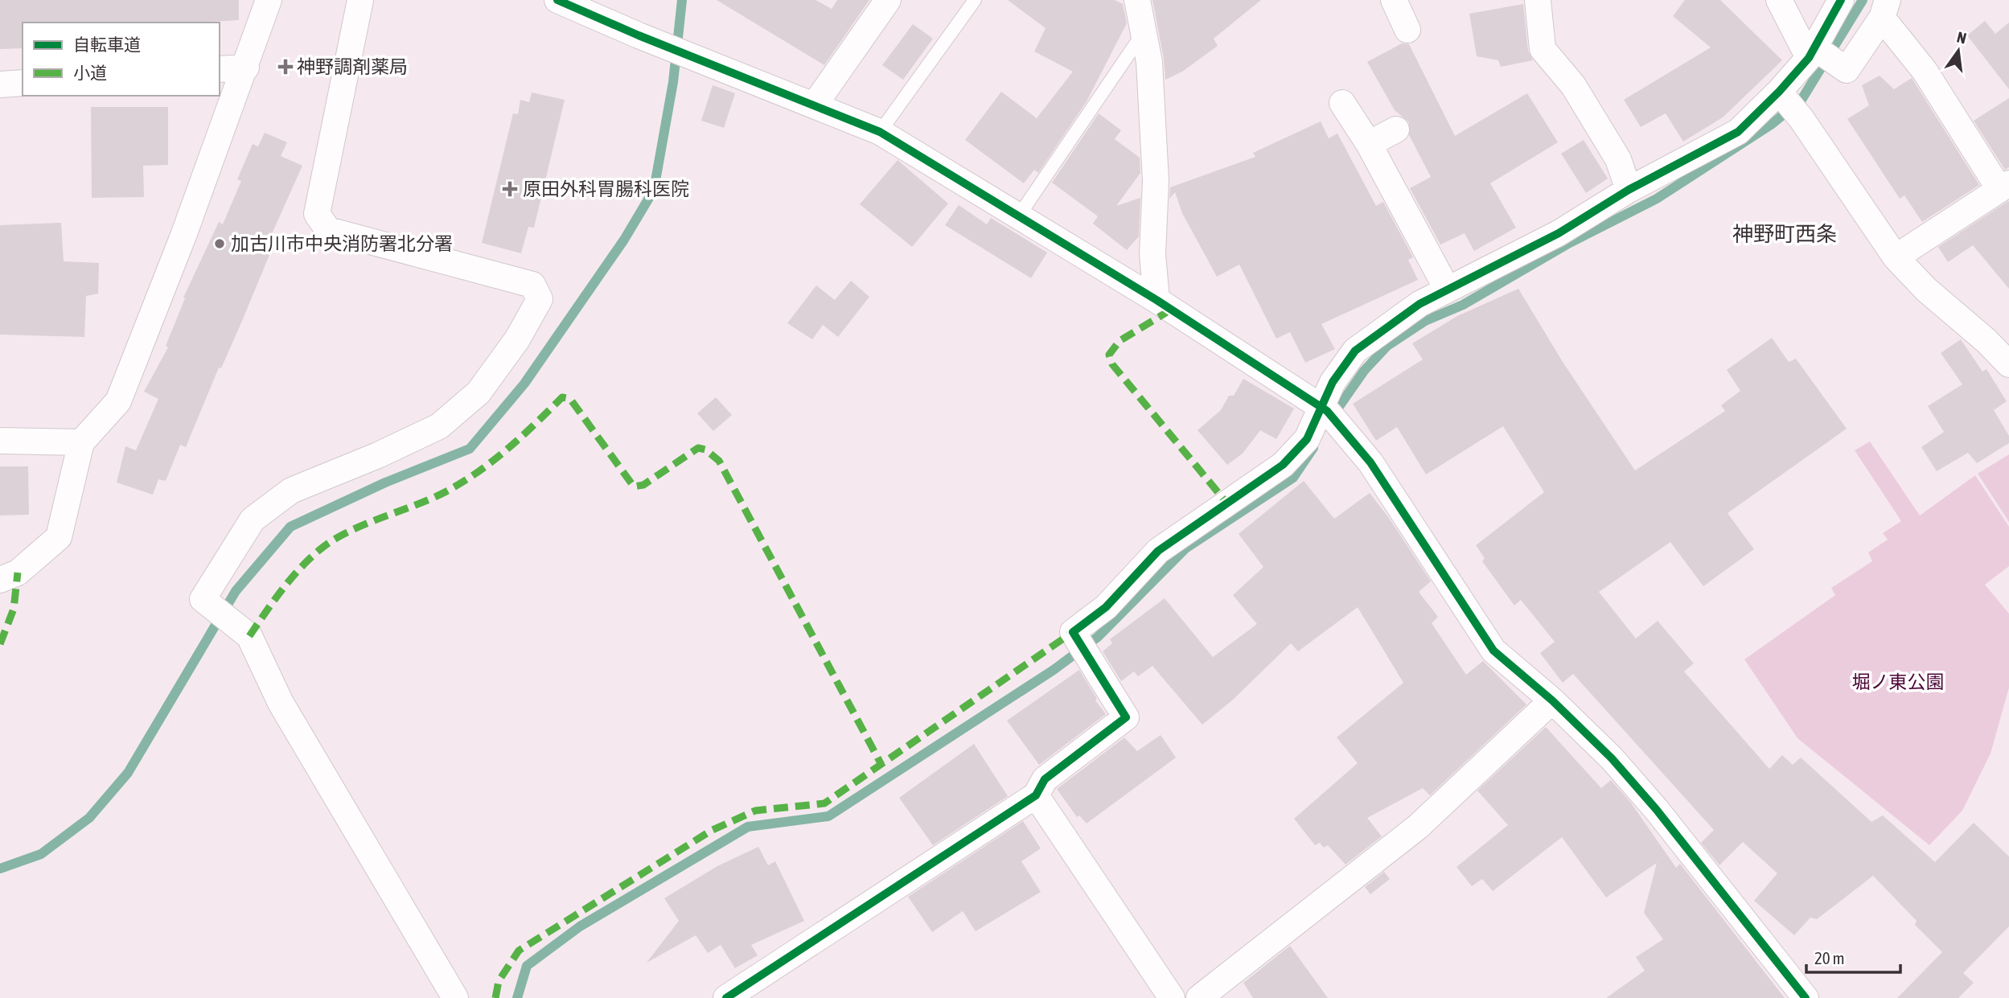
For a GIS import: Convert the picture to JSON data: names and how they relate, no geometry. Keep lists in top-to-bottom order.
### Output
{
  "districts": ["神野町西条"],
  "parks": ["堀ノ東公園"],
  "places": {
    "health": ["神野調剤薬局", "原田外科胃腸科医院"],
    "other": ["加古川市中央消防署北分署"]
  },
  "legend": ["自転車道", "小道"],
  "scale_bar": "20 m",
  "north": "top"
}
